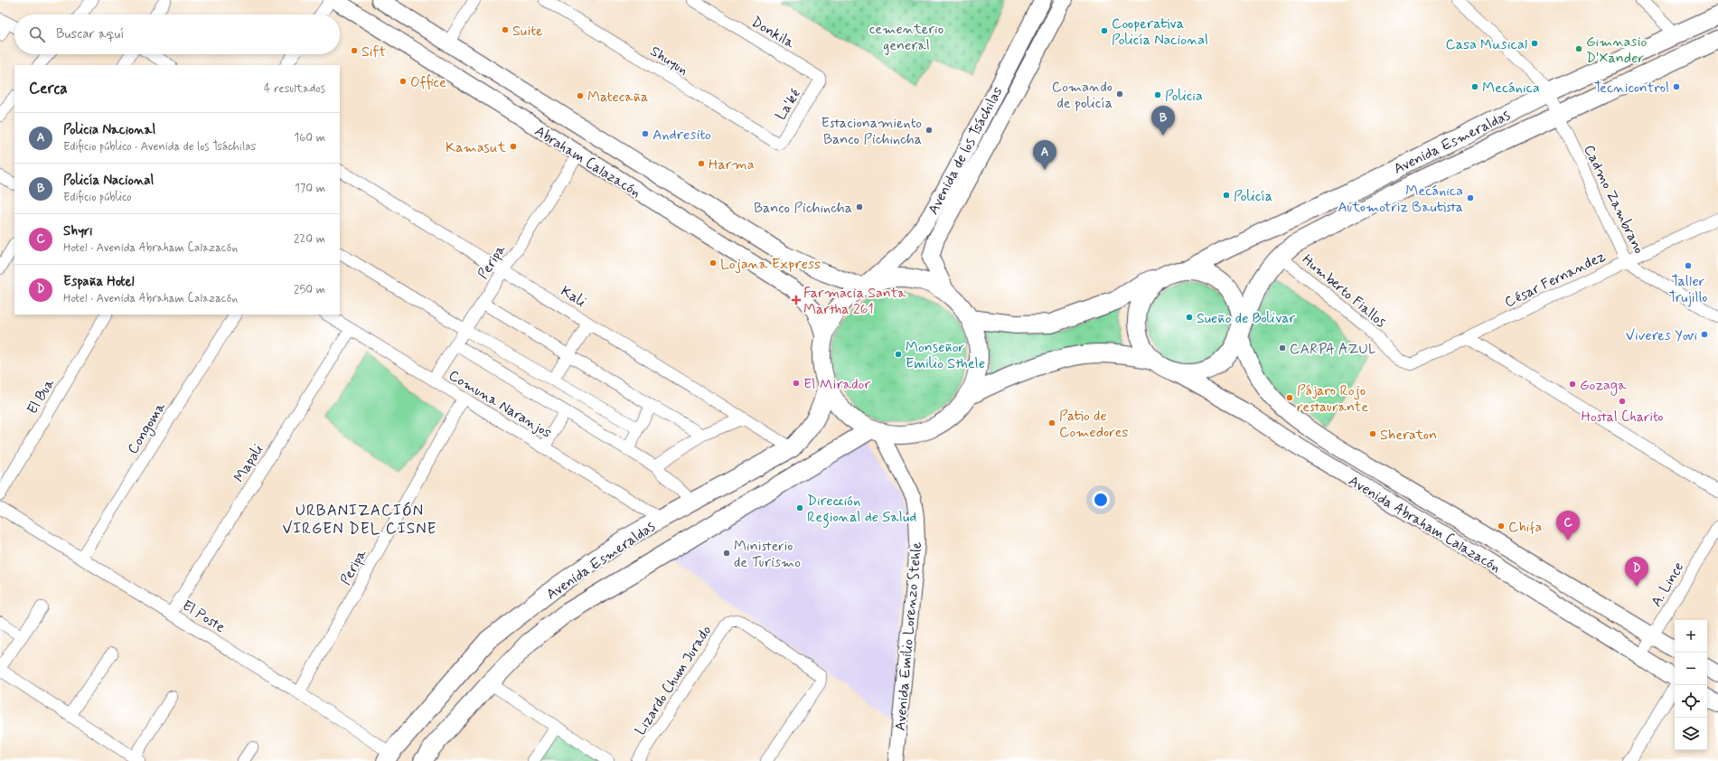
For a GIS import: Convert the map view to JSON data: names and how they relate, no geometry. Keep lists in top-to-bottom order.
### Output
{
  "streets": {
    "main road": [
      "Avenida Esmeraldas",
      "Avenida de los Tsáchilas",
      "Abraham Calazacón",
      "Avenida Abraham Calazacón"
    ],
    "street": [
      "Donkila",
      "Shuyun",
      "La'ké",
      "Cadmo Zambrano",
      "Peripa",
      "César Fernandez",
      "Humberto Fiallos",
      "Kali",
      "El Bua",
      "Comuna Naranjos",
      "Congoma",
      "Mapali",
      "A. Lince",
      "El Poste",
      "Avenida Emilio Lorenzo Stehle",
      "Lizardo Chum Jurado"
    ]
  },
  "crossings": [
    ["Donkila", "La'ké"],
    ["Shuyun", "La'ké"],
    ["Avenida Esmeraldas", "Cadmo Zambrano"],
    ["Avenida Esmeraldas", "Humberto Fiallos"],
    ["Avenida Esmeraldas", "Kali"],
    ["Avenida Esmeraldas", "Comuna Naranjos"],
    ["Avenida Esmeraldas", "Avenida Abraham Calazacón"],
    ["Avenida Esmeraldas", "El Poste"],
    ["Avenida Esmeraldas", "Avenida Emilio Lorenzo Stehle"],
    ["Avenida de los Tsáchilas", "Abraham Calazacón"],
    ["Cadmo Zambrano", "César Fernandez"],
    ["Peripa", "Kali"],
    ["Peripa", "Comuna Naranjos"],
    ["Peripa", "El Poste"],
    ["César Fernandez", "Humberto Fiallos"],
    ["Comuna Naranjos", "Mapali"],
    ["Congoma", "El Poste"],
    ["Mapali", "El Poste"],
    ["Avenida Abraham Calazacón", "A. Lince"]
  ],
  "districts": ["URBANIZACIÓN VIRGEN DEL CISNE"],
  "parks": ["cementerio general"],
  "places": {
    "other": [
      "Suite",
      "Cooperativa Policía Nacional",
      "Casa Musical",
      "Gimnasio D'Xander",
      "Sift",
      "Office",
      "Mecánica",
      "Tecnicontrol",
      "Comando de policía",
      "Policia",
      "Matecaña",
      "Estacionamiento Banco Pichincha",
      "Andresito",
      "Kamasut",
      "Harma",
      "Policía",
      "Mecánica Automotriz Bautista",
      "Banco Pichincha",
      "Lojana Express",
      "Taller Trujillo",
      "Sueño de Bolivar",
      "Viveres Yovi",
      "CARPA AZUL",
      "Monseñor Emilio Sthele",
      "El Mirador",
      "Gozaga",
      "Pájaro Rojo restaurante",
      "Hostal Charito",
      "Patio de Comedores",
      "Sheraton",
      "Dirección Regional de Salud",
      "Chifa",
      "Ministerio de Turismo"
    ],
    "health": ["Farmacia Santa Martha 261"]
  },
  "page": {
    "search": "Buscar aquí",
    "heading": ["Cerca", "4 resultados"],
    "pins": [
      "B",
      "A",
      "C",
      "D"
    ],
    "list": [
      {
        "mark": "A",
        "name": "Policia Nacional",
        "note": "Edificio público · Avenida de los Tsáchilas",
        "value": "160 m"
      },
      {
        "mark": "B",
        "name": "Policía Nacional",
        "note": "Edificio público",
        "value": "170 m"
      },
      {
        "mark": "C",
        "name": "Shyri",
        "note": "Hotel · Avenida Abraham Calazacón",
        "value": "220 m"
      },
      {
        "mark": "D",
        "name": "España Hotel",
        "note": "Hotel · Avenida Abraham Calazacón",
        "value": "250 m"
      }
    ],
    "map_buttons": ["+", "−"]
  }
}
